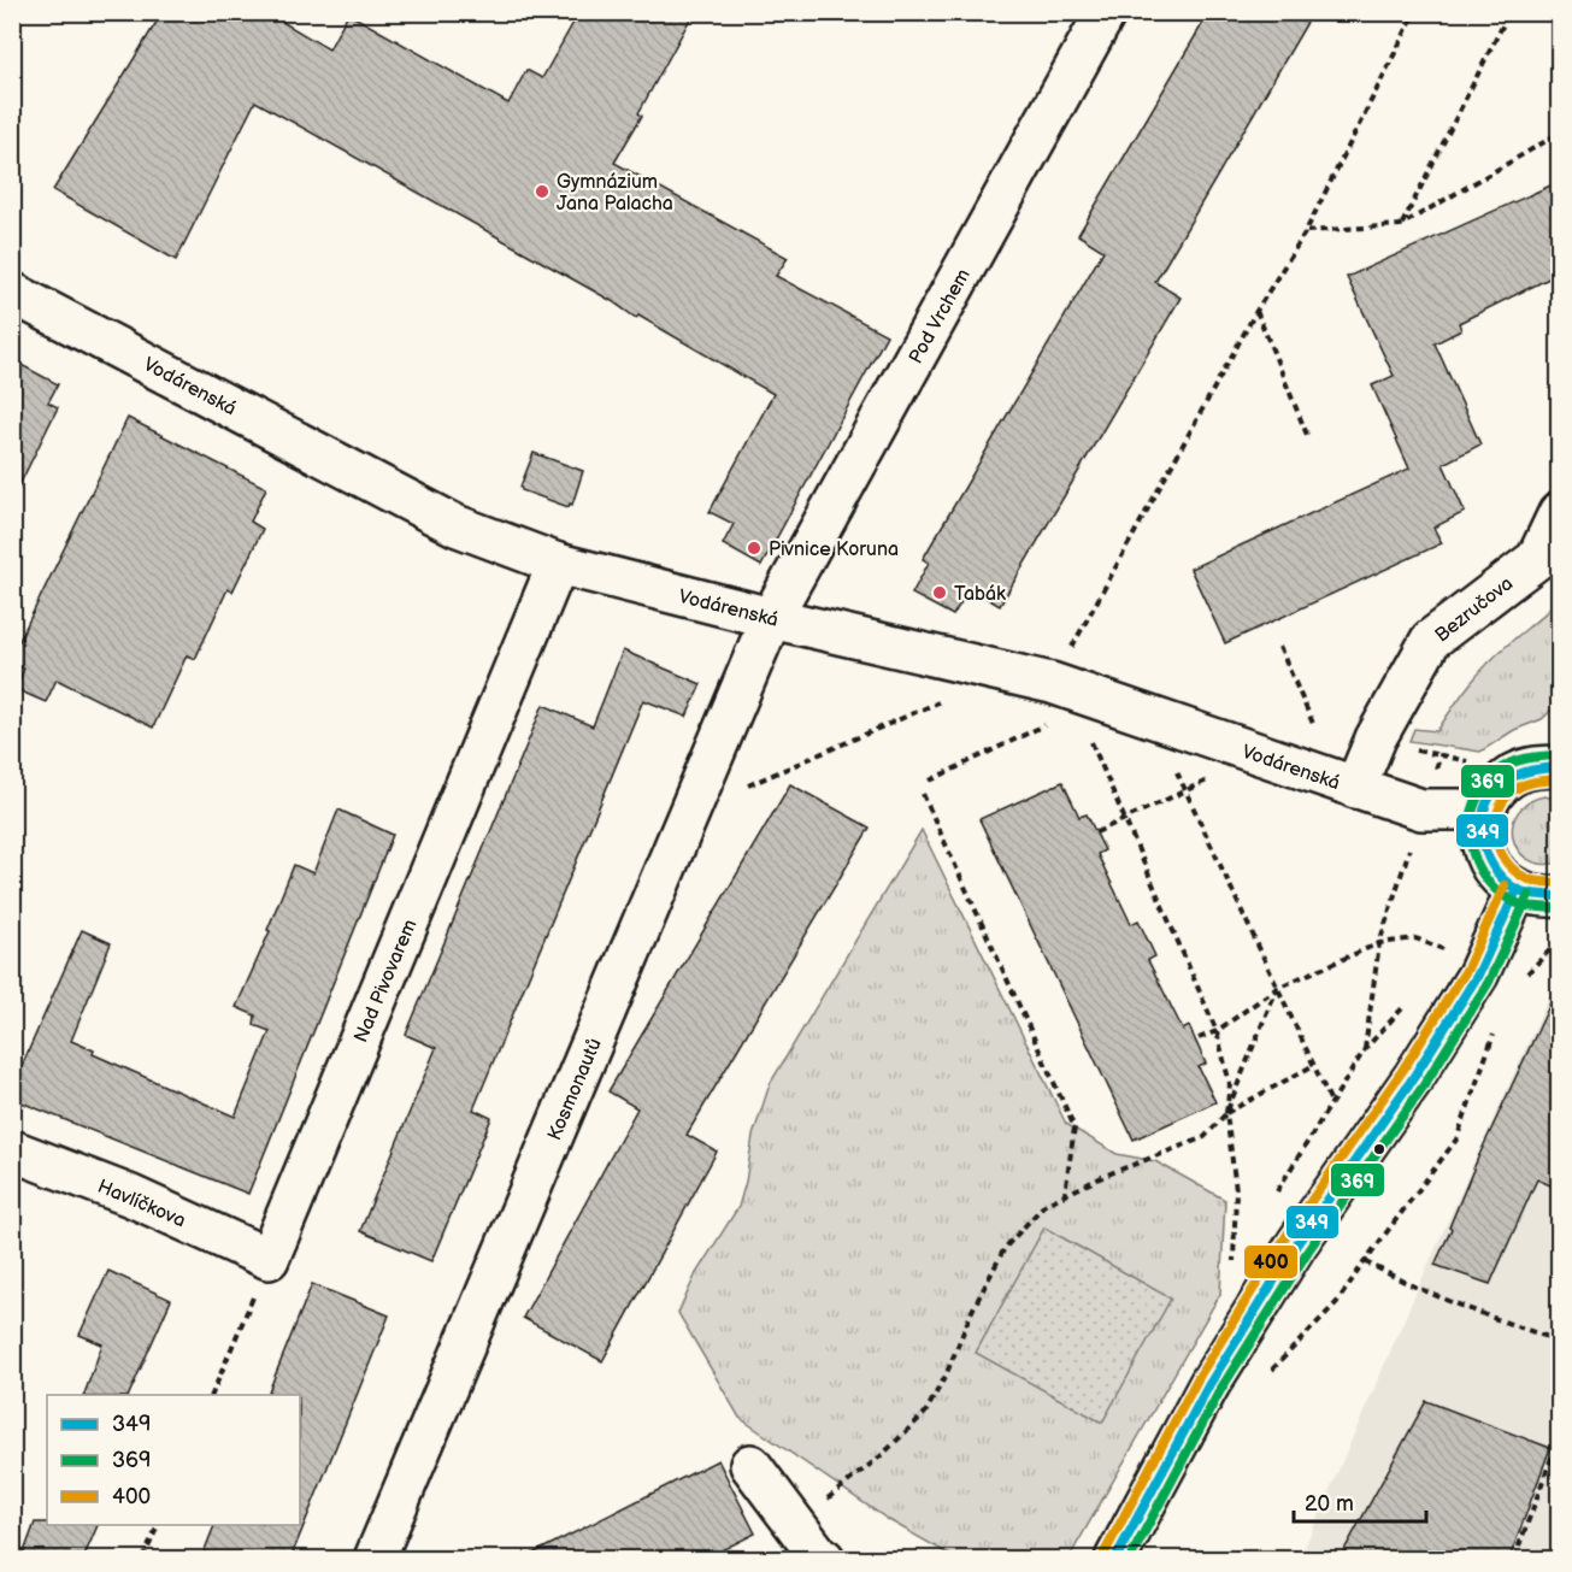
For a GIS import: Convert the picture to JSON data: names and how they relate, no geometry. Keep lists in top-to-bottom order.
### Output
{
  "streets": {
    "street": [
      "Pod Vrchem",
      "Vodárenská",
      "Bezručova",
      "Nad Pivovarem",
      "Kosmonautů",
      "Havlíčkova"
    ]
  },
  "crossings": [
    ["Pod Vrchem", "Vodárenská"],
    ["Pod Vrchem", "Kosmonautů"],
    ["Vodárenská", "Bezručova"],
    ["Vodárenská", "Nad Pivovarem"],
    ["Vodárenská", "Kosmonautů"],
    ["Nad Pivovarem", "Havlíčkova"]
  ],
  "places": ["Gymnázium Jana Palacha", "Pivnice Koruna", "Tabák"],
  "lines": ["transit line 369", "transit line 349", "transit line 400"],
  "legend": ["349", "369", "400"],
  "scale_bar": "20 m"
}
